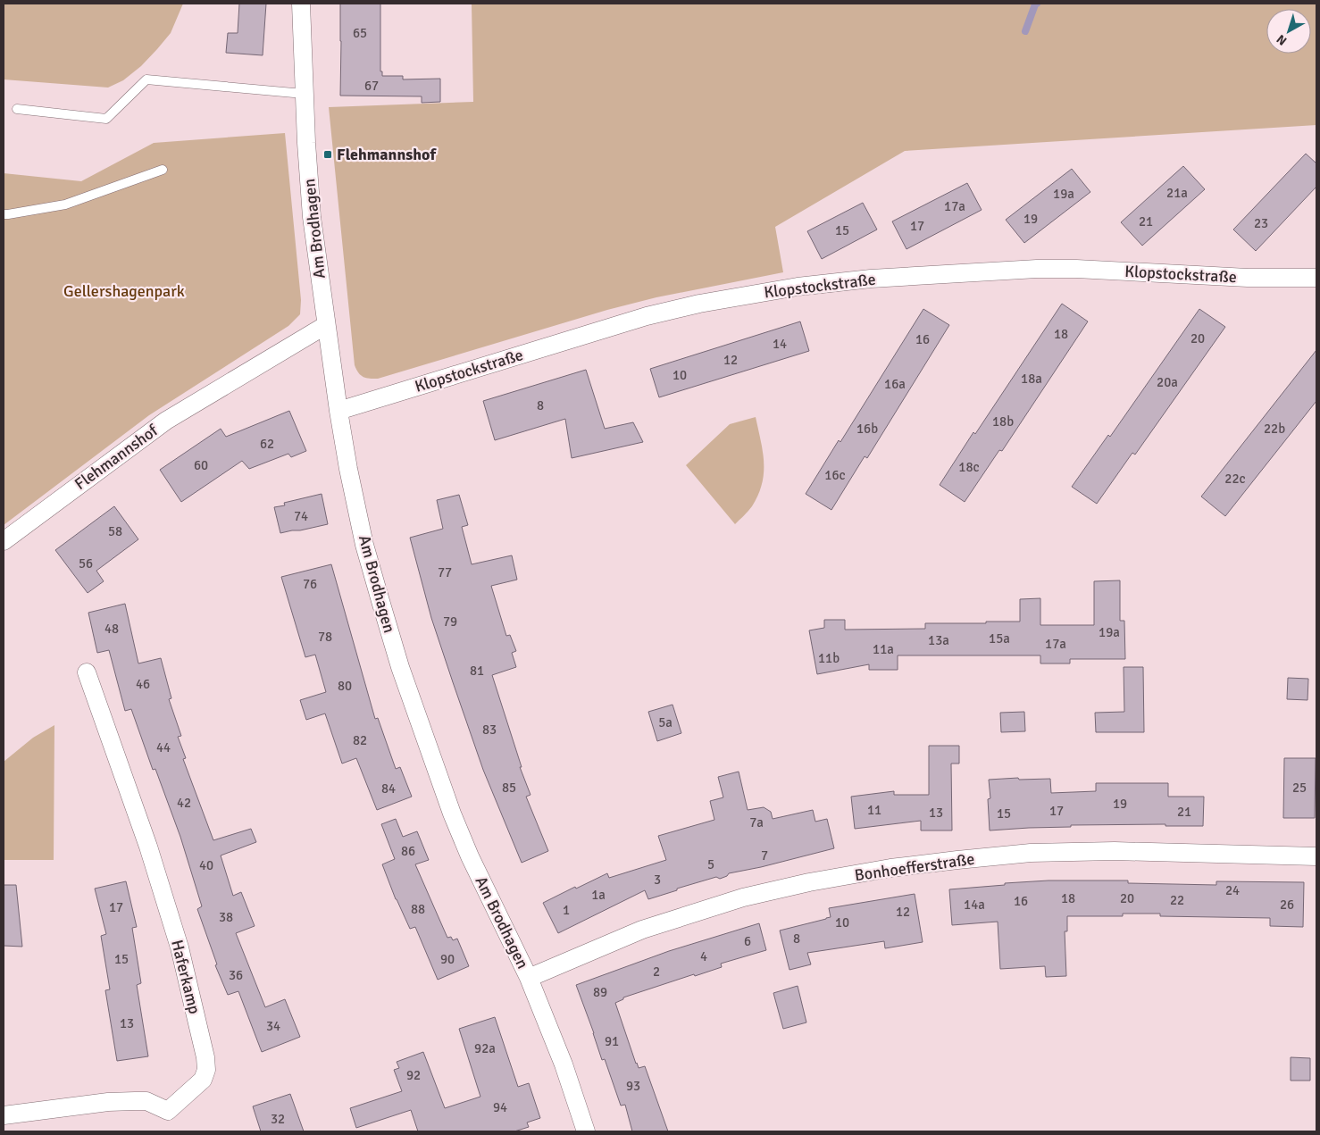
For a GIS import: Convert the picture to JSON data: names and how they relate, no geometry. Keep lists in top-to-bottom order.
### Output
{
  "streets": {
    "street": [
      "Am Brodhagen",
      "Klopstockstraße",
      "Flehmannshof",
      "Bonhoefferstraße",
      "Haferkamp"
    ]
  },
  "crossings": [
    ["Am Brodhagen", "Klopstockstraße"],
    ["Am Brodhagen", "Flehmannshof"],
    ["Am Brodhagen", "Bonhoefferstraße"]
  ],
  "parks": ["Gellershagenpark"],
  "places": {
    "transit": ["Flehmannshof"]
  },
  "house_numbers": [
    "65",
    "67",
    "21a",
    "19a",
    "17a",
    "19",
    "21",
    "23",
    "17",
    "15",
    "18",
    "20",
    "16",
    "14",
    "12",
    "10",
    "18a",
    "20a",
    "16a",
    "8",
    "18b",
    "16b",
    "22b",
    "62",
    "60",
    "18c",
    "16c",
    "22c",
    "74",
    "58",
    "56",
    "77",
    "76",
    "79",
    "48",
    "19a",
    "78",
    "15a",
    "13a",
    "17a",
    "11a",
    "11b",
    "81",
    "46",
    "80",
    "5a",
    "83",
    "82",
    "44",
    "85",
    "25",
    "84",
    "42",
    "19",
    "11",
    "17",
    "21",
    "13",
    "15",
    "7a",
    "86",
    "7",
    "5",
    "40",
    "3",
    "24",
    "1a",
    "18",
    "20",
    "22",
    "16",
    "14a",
    "26",
    "17",
    "88",
    "1",
    "12",
    "38",
    "10",
    "8",
    "6",
    "4",
    "15",
    "90",
    "2",
    "36",
    "89",
    "13",
    "34",
    "91",
    "92a",
    "92",
    "93",
    "94",
    "32"
  ],
  "north": "bottom left"
}
